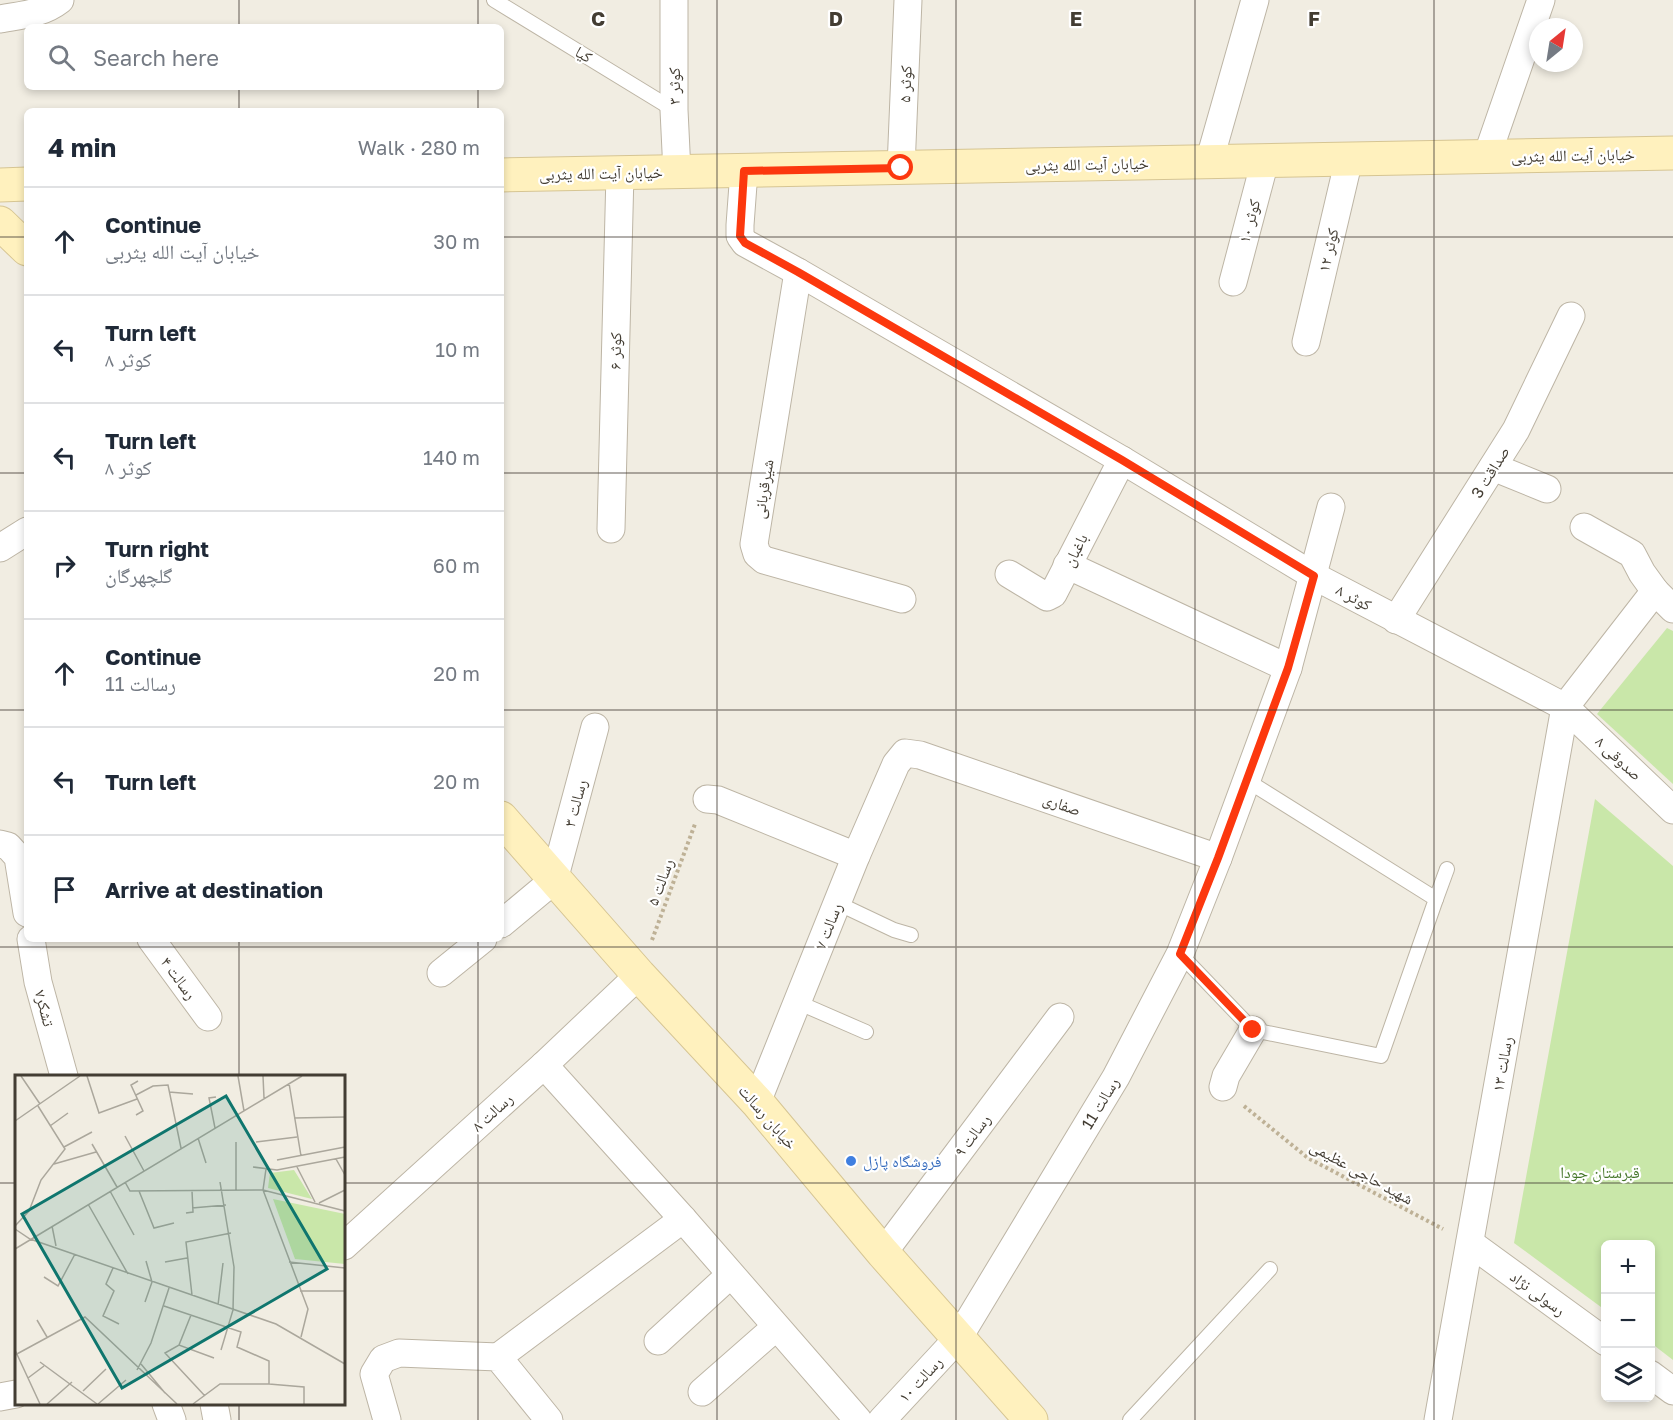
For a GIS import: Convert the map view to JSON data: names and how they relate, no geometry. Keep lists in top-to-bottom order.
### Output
{
  "streets": {
    "main road": ["خیابان آیت الله یثربی", "خیابان رسالت"],
    "street": [
      "کوثر ۵",
      "کوثر ۳",
      "کوثر ۱۰",
      "کوثر ۱۲",
      "کوثر ۶",
      "صداقت 3",
      "شیرقربانی",
      "باغبان",
      "کوثر ۸",
      "صدوقی ۸",
      "رسالت ۳",
      "صفاری",
      "رسالت ۷",
      "رسالت ۴",
      "تشکر۷",
      "رسالت ۱۳",
      "رسالت 11",
      "رسالت ۸",
      "رسالت ۹",
      "رسولی نژاد",
      "رسالت ۱۰"
    ],
    "lane": ["کیا"],
    "path": ["رسالت ۵", "شهید حاجی عظیمی"]
  },
  "crossings": [
    ["کیا", "کوثر ۳"],
    ["کوثر ۵", "خیابان آیت الله یثربی"],
    ["کوثر ۳", "خیابان آیت الله یثربی"],
    ["خیابان آیت الله یثربی", "کوثر ۱۰"],
    ["خیابان آیت الله یثربی", "کوثر ۱۲"],
    ["خیابان آیت الله یثربی", "کوثر ۶"],
    ["خیابان آیت الله یثربی", "کوثر ۸"],
    ["صداقت 3", "کوثر ۸"],
    ["شیرقربانی", "کوثر ۸"],
    ["باغبان", "کوثر ۸"],
    ["کوثر ۸", "صدوقی ۸"],
    ["کوثر ۸", "رسالت ۱۳"],
    ["کوثر ۸", "رسالت 11"],
    ["صدوقی ۸", "رسالت ۱۳"],
    ["رسالت ۳", "خیابان رسالت"],
    ["صفاری", "رسالت ۷"],
    ["صفاری", "رسالت 11"],
    ["رسالت ۵", "رسالت ۸"],
    ["رسالت ۵", "خیابان رسالت"],
    ["رسالت ۷", "خیابان رسالت"],
    ["رسالت ۱۳", "شهید حاجی عظیمی"],
    ["رسالت ۱۳", "رسولی نژاد"],
    ["رسالت 11", "خیابان رسالت"],
    ["رسالت 11", "رسالت ۱۰"],
    ["رسالت ۸", "خیابان رسالت"],
    ["خیابان رسالت", "رسالت ۹"],
    ["خیابان رسالت", "رسالت ۱۰"],
    ["شهید حاجی عظیمی", "رسولی نژاد"]
  ],
  "parks": ["قبرستان جودا"],
  "places": ["فروشگاه پازل"],
  "north": "top right",
  "page": {
    "search": "Search here",
    "heading": ["4 min", "Walk · 280 m"],
    "list": [
      ["Continue", "خیابان آیت الله یثربی", "30 m"],
      ["Turn left", "کوثر ۸", "10 m"],
      ["Turn left", "کوثر ۸", "140 m"],
      ["Turn right", "گلچهرگان", "60 m"],
      ["Continue", "رسالت 11", "20 m"],
      ["Turn left", "20 m"],
      "Arrive at destination"
    ],
    "map_buttons": ["+", "−"]
  },
  "grid": {
    "columns": [
      "C",
      "D",
      "E",
      "F"
    ]
  }
}
